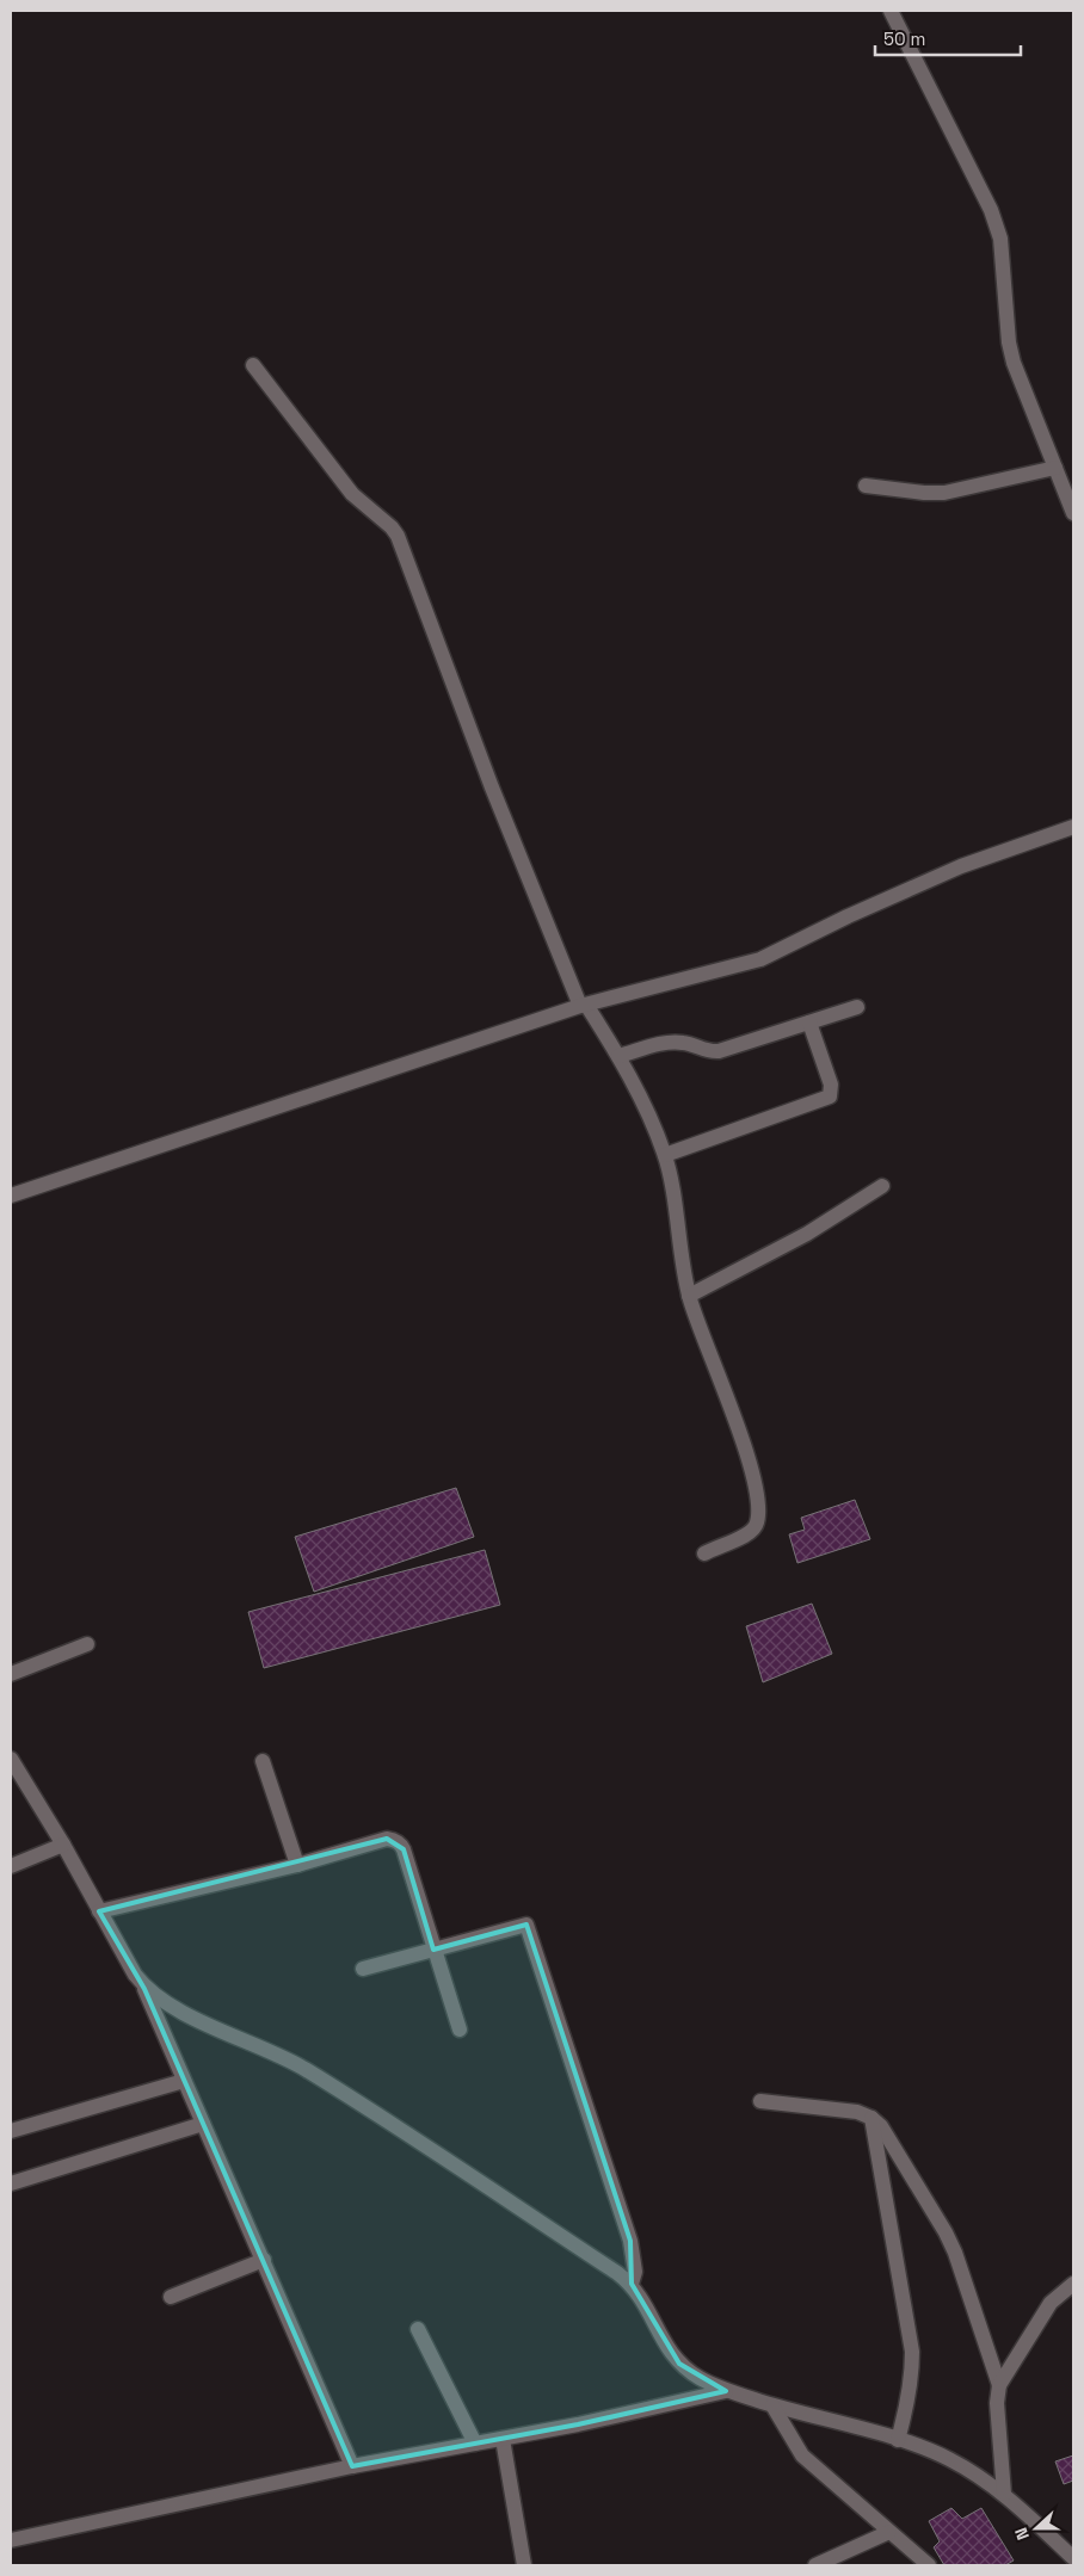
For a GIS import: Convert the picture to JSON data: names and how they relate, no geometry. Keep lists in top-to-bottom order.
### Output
{
  "scale_bar": "50 m",
  "north": "left"
}
